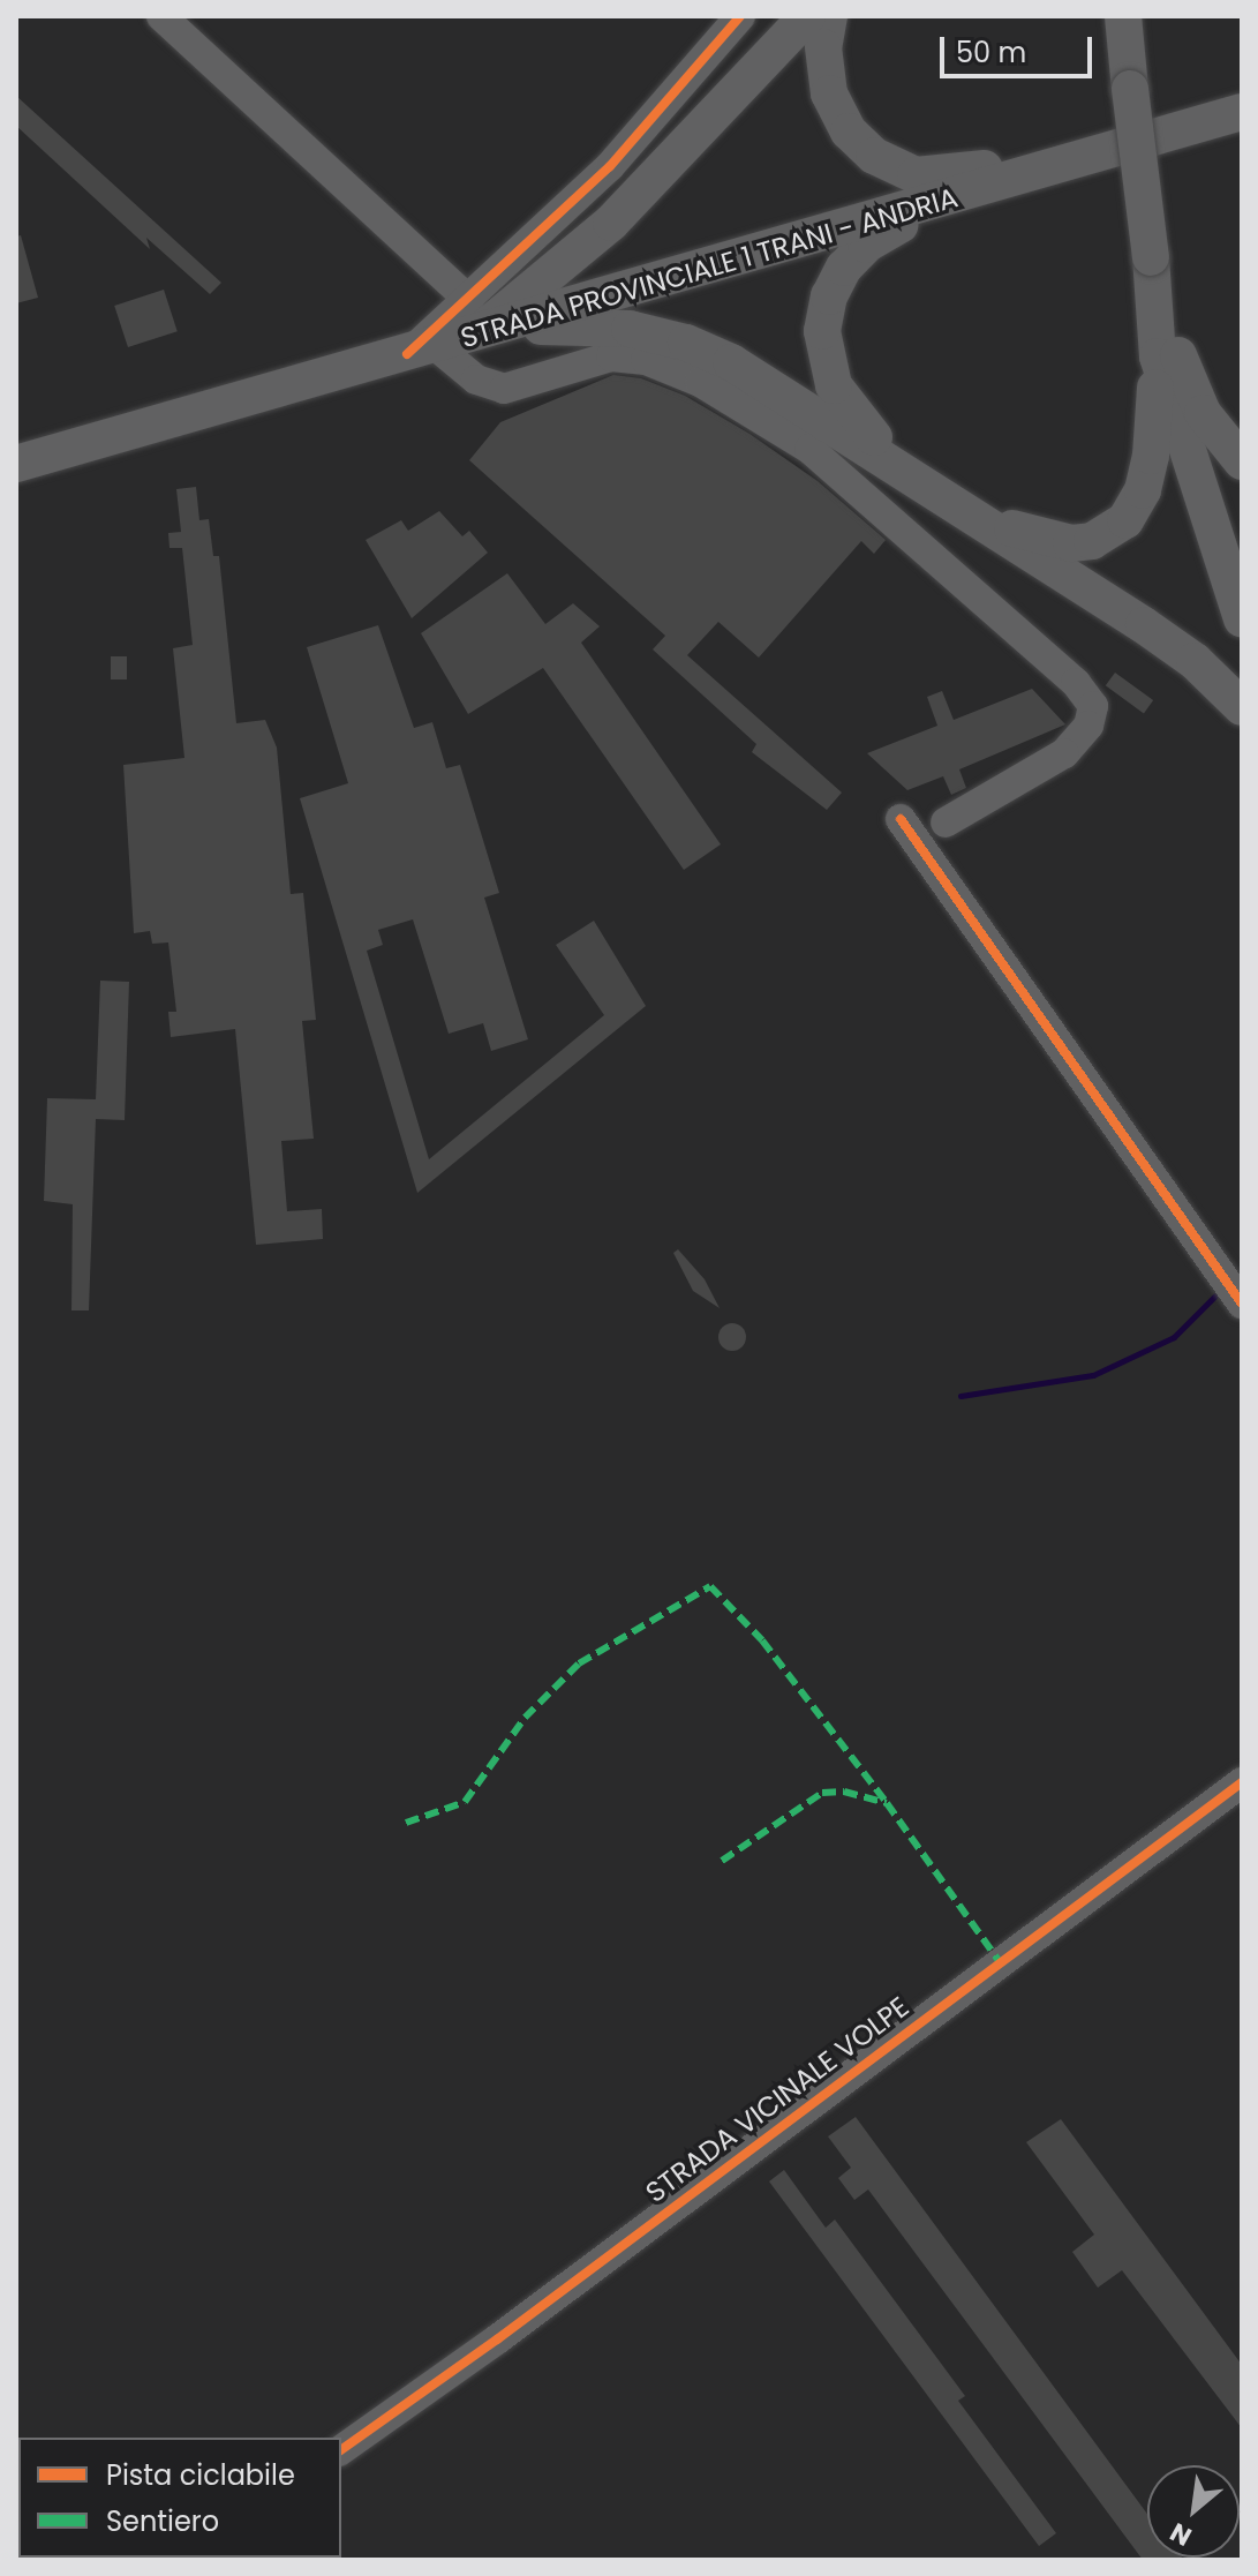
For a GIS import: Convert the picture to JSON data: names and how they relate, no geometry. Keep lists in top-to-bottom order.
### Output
{
  "streets": {
    "main road": ["STRADA PROVINCIALE 1 TRANI - ANDRIA"],
    "street": ["STRADA VICINALE VOLPE"]
  },
  "legend": ["Pista ciclabile", "Sentiero"],
  "scale_bar": "50 m",
  "north": "bottom left"
}
